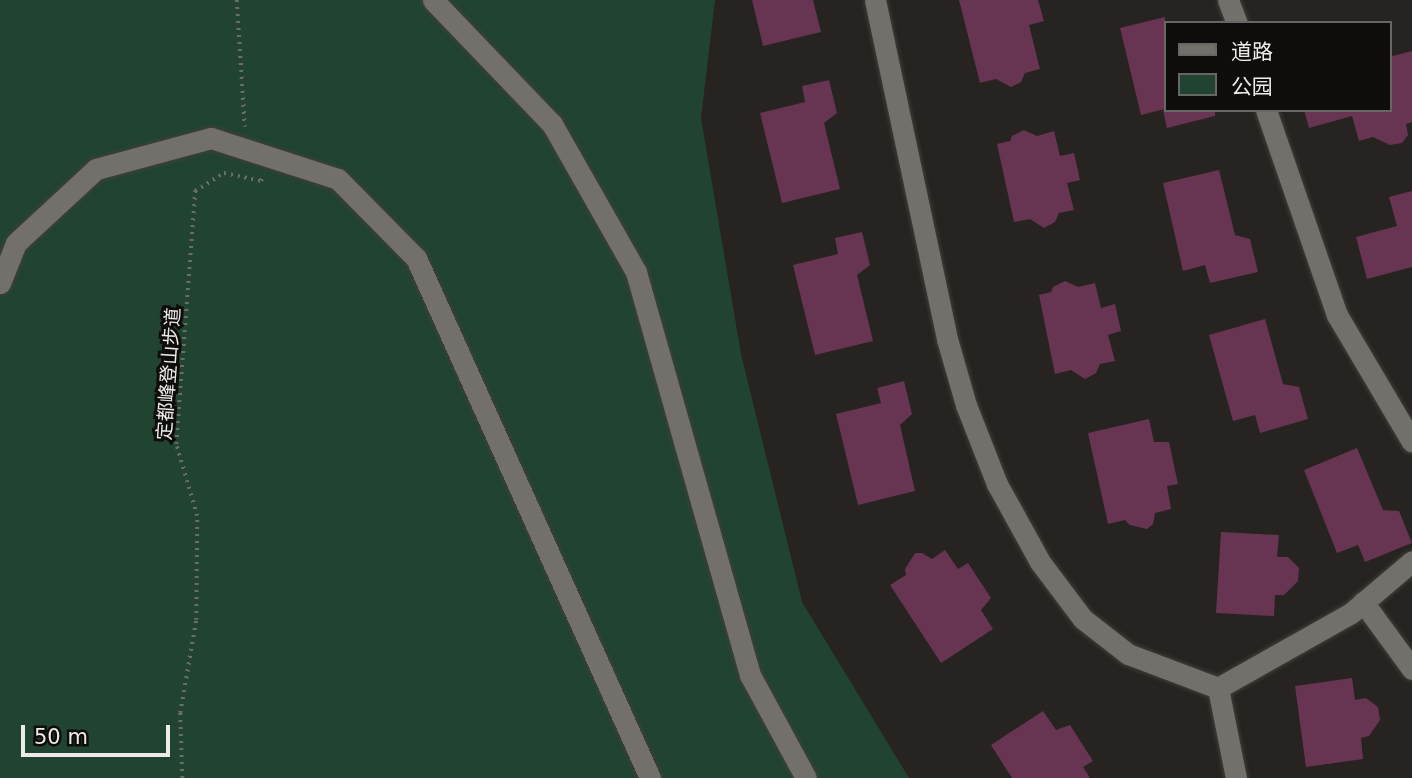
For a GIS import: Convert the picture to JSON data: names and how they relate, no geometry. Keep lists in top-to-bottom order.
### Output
{
  "streets": {
    "path": ["定都峰登山步道"]
  },
  "legend": ["道路", "公园"],
  "scale_bar": "50 m"
}
